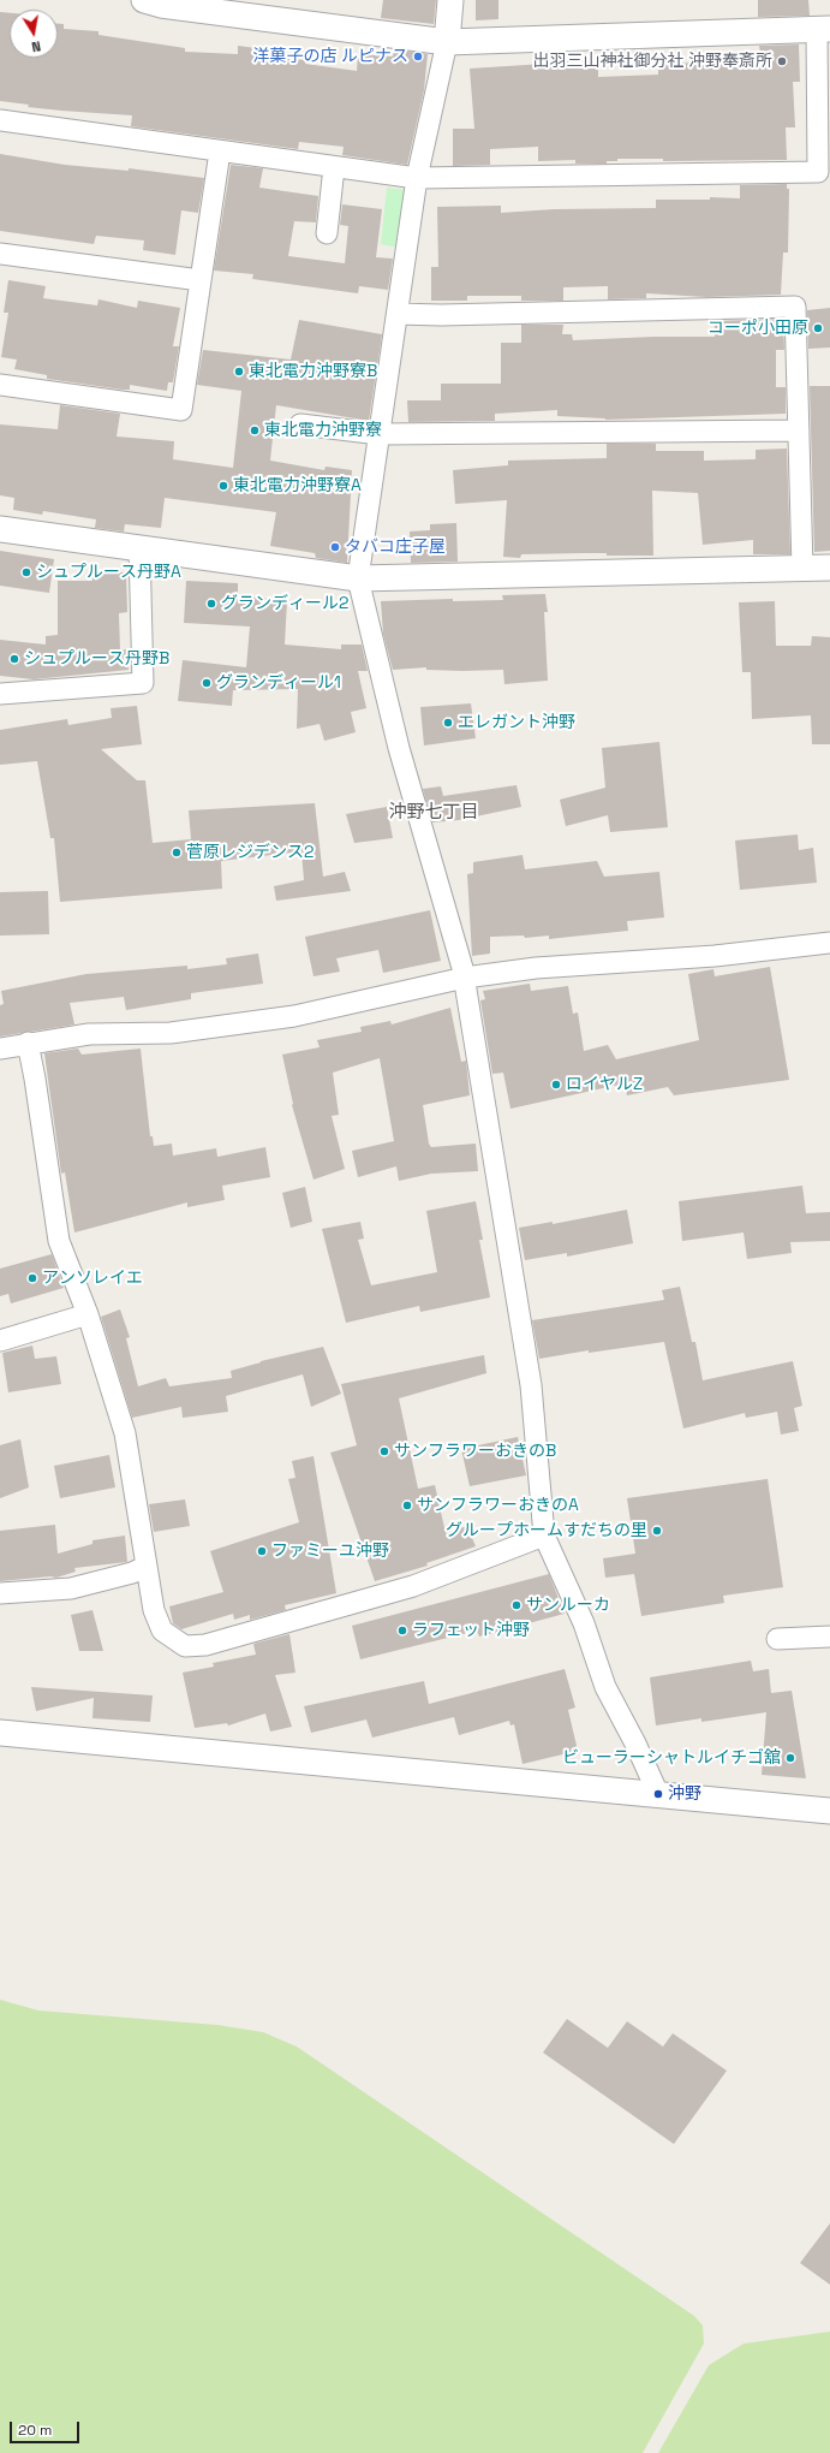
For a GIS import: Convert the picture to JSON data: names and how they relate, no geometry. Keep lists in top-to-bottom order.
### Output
{
  "districts": ["沖野七丁目"],
  "places": [
    "洋菓子の店 ルピナス",
    "出羽三山神社御分社 沖野奉斎所",
    "コーポ小田原",
    "東北電力沖野寮B",
    "東北電力沖野寮",
    "東北電力沖野寮A",
    "タバコ庄子屋",
    "シュプルース丹野A",
    "グランディール2",
    "シュプルース丹野B",
    "グランディール1",
    "エレガント沖野",
    "菅原レジデンス2",
    "ロイヤルZ",
    "アンソレイエ",
    "サンフラワーおきのB",
    "サンフラワーおきのA",
    "グループホームすだちの里",
    "ファミーユ沖野",
    "サンルーカ",
    "ラフェット沖野",
    "ビューラーシャトルイチゴ舘",
    "沖野"
  ],
  "scale_bar": "20 m",
  "north": "bottom"
}
